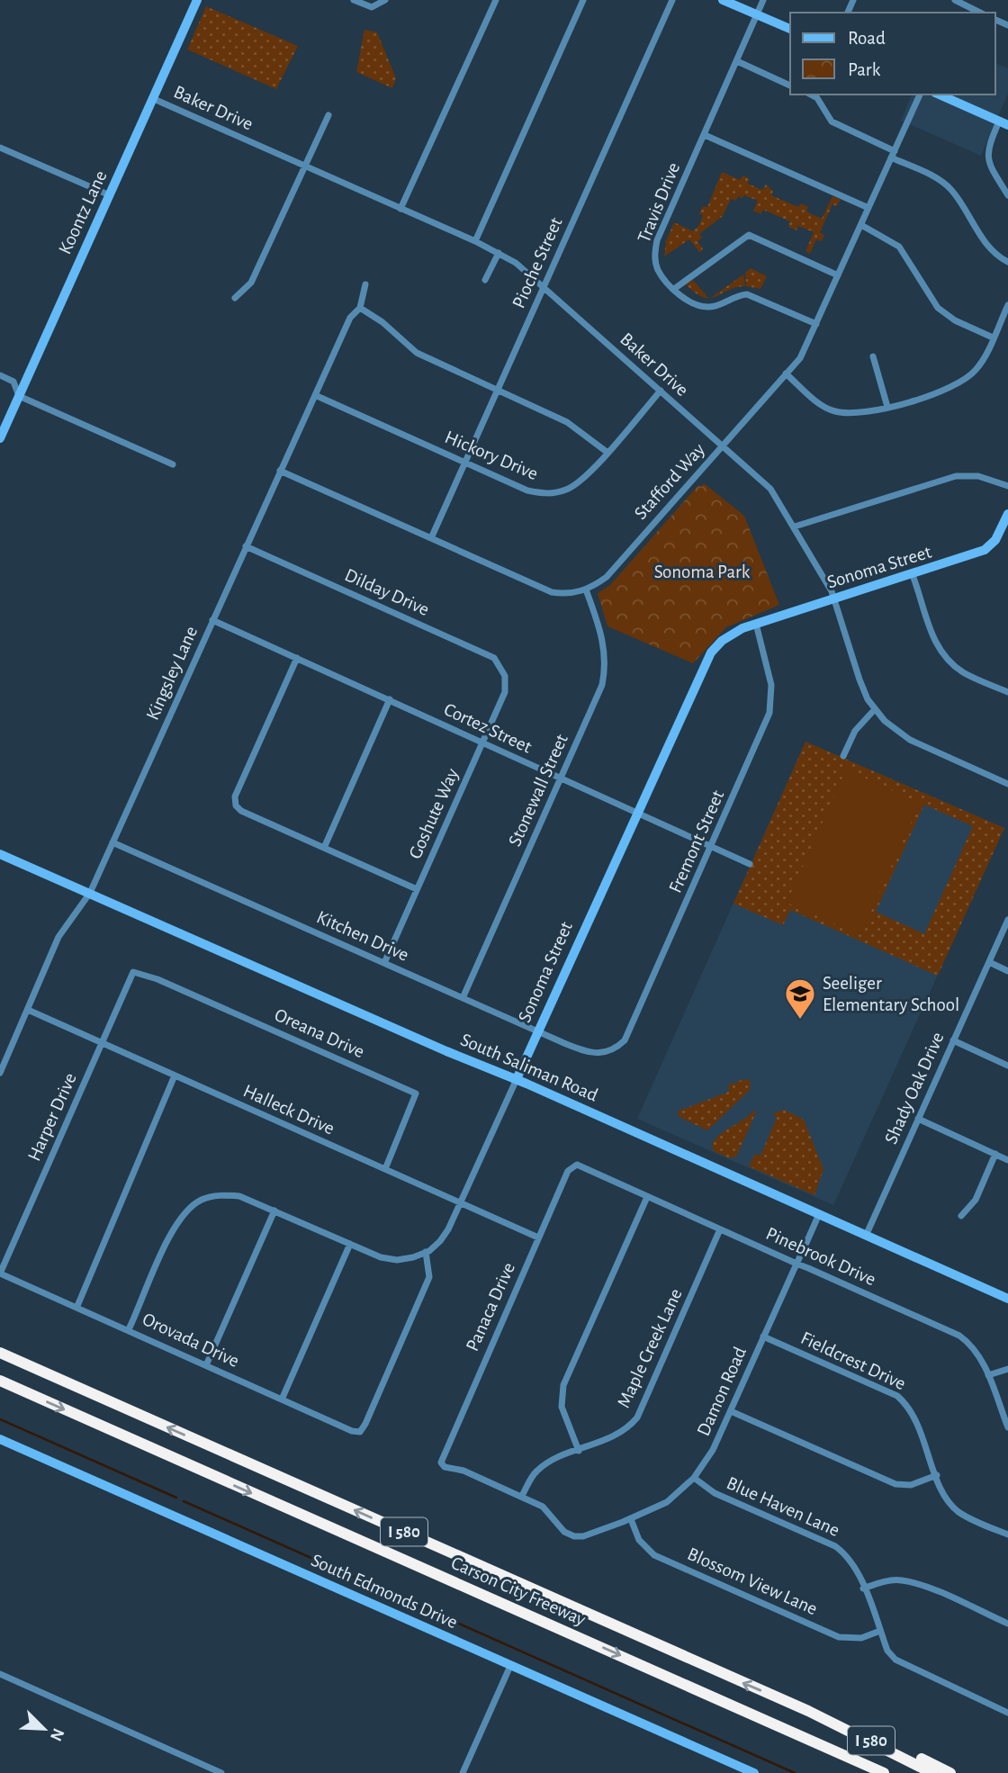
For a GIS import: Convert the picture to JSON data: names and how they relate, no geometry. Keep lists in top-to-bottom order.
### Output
{
  "streets": {
    "highway": ["I 580", "Carson City Freeway"],
    "street": [
      "Baker Drive",
      "Travis Drive",
      "Koontz Lane",
      "Pioche Street",
      "Hickory Drive",
      "Stafford Way",
      "Sonoma Street",
      "Dilday Drive",
      "Kingsley Lane",
      "Cortez Street",
      "Stonewall Street",
      "Goshute Way",
      "Fremont Street",
      "Kitchen Drive",
      "Oreana Drive",
      "South Saliman Road",
      "Shady Oak Drive",
      "Halleck Drive",
      "Harper Drive",
      "Pinebrook Drive",
      "Panaca Drive",
      "Orovada Drive",
      "Maple Creek Lane",
      "Fieldcrest Drive",
      "Damon Road",
      "Blue Haven Lane",
      "Blossom View Lane",
      "South Edmonds Drive"
    ]
  },
  "crossings": [
    ["Baker Drive", "Koontz Lane"],
    ["Baker Drive", "Pioche Street"],
    ["Baker Drive", "Hickory Drive"],
    ["Baker Drive", "Stafford Way"],
    ["Baker Drive", "Sonoma Street"],
    ["Travis Drive", "Stafford Way"],
    ["Pioche Street", "Hickory Drive"],
    ["Hickory Drive", "Kingsley Lane"],
    ["Stafford Way", "Stonewall Street"],
    ["Sonoma Street", "Cortez Street"],
    ["Sonoma Street", "Fremont Street"],
    ["Sonoma Street", "Kitchen Drive"],
    ["Sonoma Street", "South Saliman Road"],
    ["Sonoma Street", "Halleck Drive"],
    ["Sonoma Street", "Orovada Drive"],
    ["Dilday Drive", "Kingsley Lane"],
    ["Dilday Drive", "Goshute Way"],
    ["Kingsley Lane", "Cortez Street"],
    ["Kingsley Lane", "Kitchen Drive"],
    ["Kingsley Lane", "South Saliman Road"],
    ["Kingsley Lane", "Halleck Drive"],
    ["Cortez Street", "Stonewall Street"],
    ["Cortez Street", "Goshute Way"],
    ["Cortez Street", "Fremont Street"],
    ["Stonewall Street", "Kitchen Drive"],
    ["Goshute Way", "Kitchen Drive"],
    ["Fremont Street", "Kitchen Drive"],
    ["Oreana Drive", "Halleck Drive"],
    ["Oreana Drive", "Harper Drive"],
    ["South Saliman Road", "Shady Oak Drive"],
    ["South Saliman Road", "Damon Road"],
    ["Halleck Drive", "Harper Drive"],
    ["Halleck Drive", "Panaca Drive"],
    ["Harper Drive", "Orovada Drive"],
    ["Pinebrook Drive", "Panaca Drive"],
    ["Pinebrook Drive", "Maple Creek Lane"],
    ["Pinebrook Drive", "Damon Road"],
    ["Panaca Drive", "Maple Creek Lane"],
    ["Panaca Drive", "Damon Road"],
    ["Maple Creek Lane", "Damon Road"],
    ["Fieldcrest Drive", "Damon Road"],
    ["Damon Road", "Blue Haven Lane"],
    ["Damon Road", "Blossom View Lane"],
    ["Blue Haven Lane", "Blossom View Lane"],
    ["I 580", "Carson City Freeway"]
  ],
  "parks": ["Sonoma Park"],
  "places": {
    "school or university": ["Seeliger Elementary School"]
  },
  "legend": ["Road", "Park"],
  "north": "bottom right"
}
